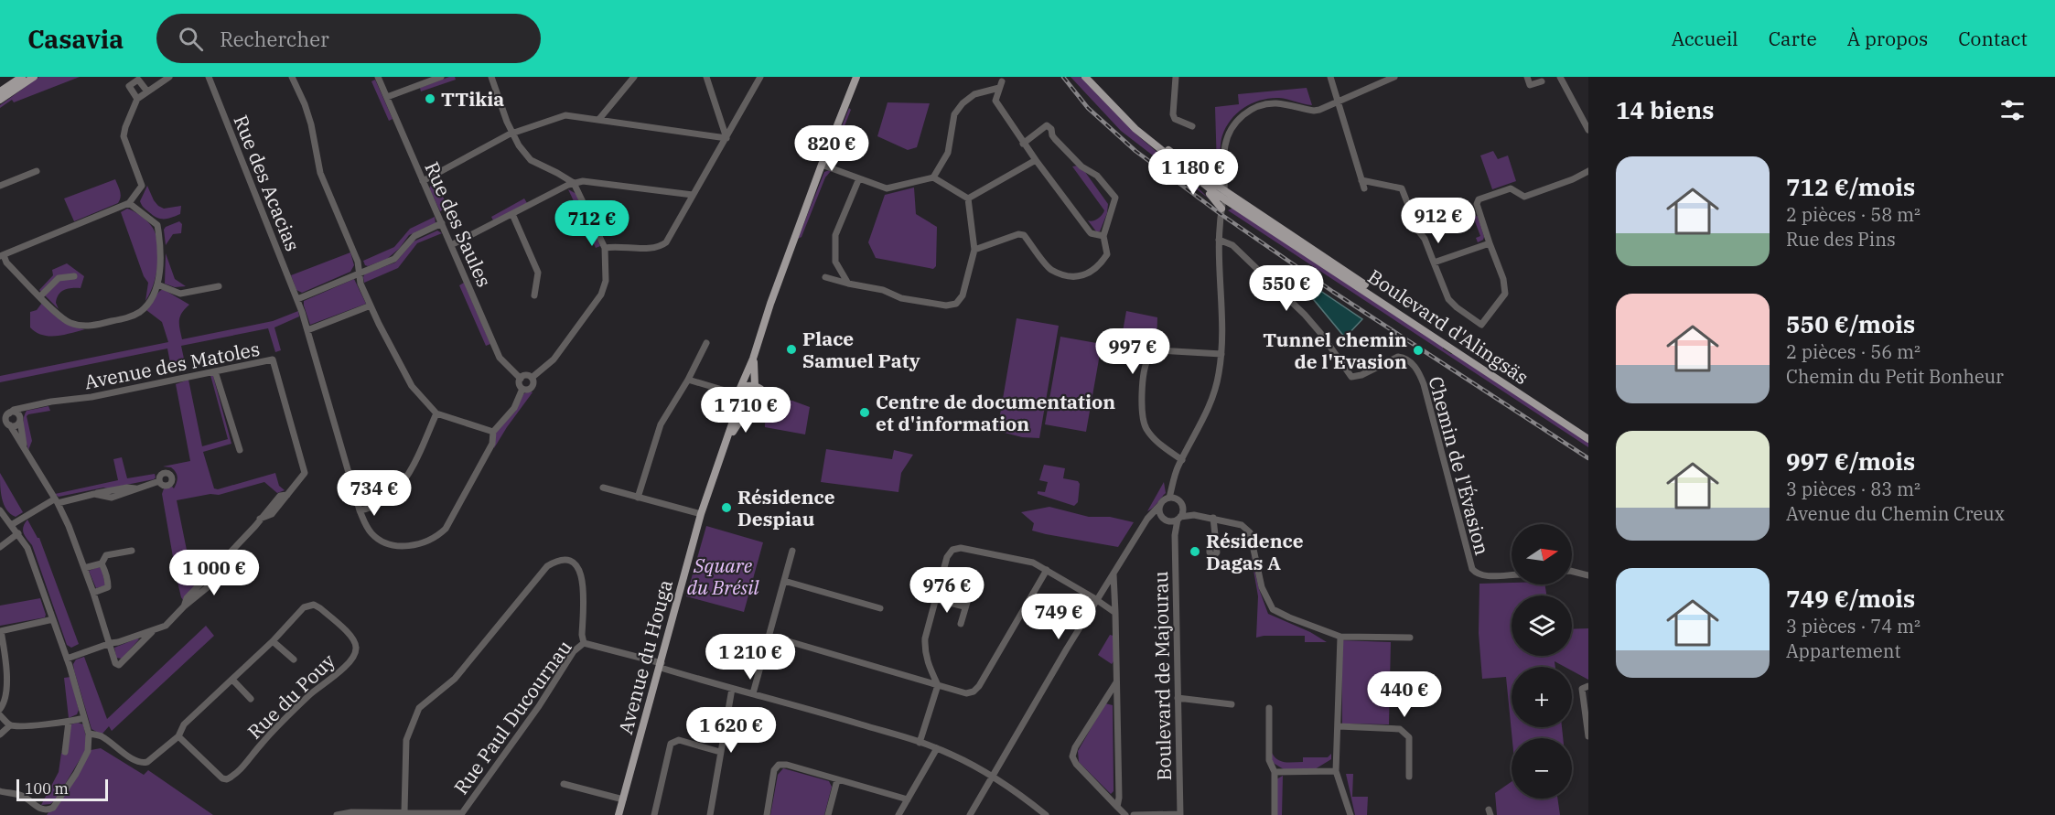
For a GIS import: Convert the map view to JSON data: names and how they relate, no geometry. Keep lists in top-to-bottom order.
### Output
{
  "streets": {
    "main road": ["Boulevard d'Alingsäs", "Avenue du Houga"],
    "street": [
      "Rue des Acacias",
      "Rue des Saules",
      "Avenue des Matoles",
      "Chemin de l'Évasion",
      "Boulevard de Majourau",
      "Rue du Pouy",
      "Rue Paul Ducournau"
    ]
  },
  "parks": ["Square du Brésil"],
  "places": [
    "TTikia",
    "Place Samuel Paty",
    "Tunnel chemin de l'Evasion",
    "Centre de documentation et d'information",
    "Résidence Despiau",
    "Résidence Dagas A"
  ],
  "scale_bar": "100 m",
  "north": "right",
  "page": {
    "header": "Casavia",
    "search": "Rechercher",
    "nav": [
      "Accueil",
      "Carte",
      "À propos",
      "Contact"
    ],
    "heading": "14 biens",
    "price": [
      "820 €",
      "1 180 €",
      "912 €",
      "712 €",
      "550 €",
      "997 €",
      "1 710 €",
      "734 €",
      "1 000 €",
      "976 €",
      "749 €",
      "1 210 €",
      "440 €",
      "1 620 €"
    ],
    "list": [
      {
        "name": "712 €/mois",
        "note": "2 pièces · 58 m² · Rue des Pins"
      },
      {
        "name": "550 €/mois",
        "note": "2 pièces · 56 m² · Chemin du Petit Bonheur"
      },
      {
        "name": "997 €/mois",
        "note": "3 pièces · 83 m² · Avenue du Chemin Creux"
      },
      {
        "name": "749 €/mois",
        "note": "3 pièces · 74 m² · Appartement"
      }
    ],
    "map_buttons": ["+", "−"],
    "scale": "100 m"
  }
}
